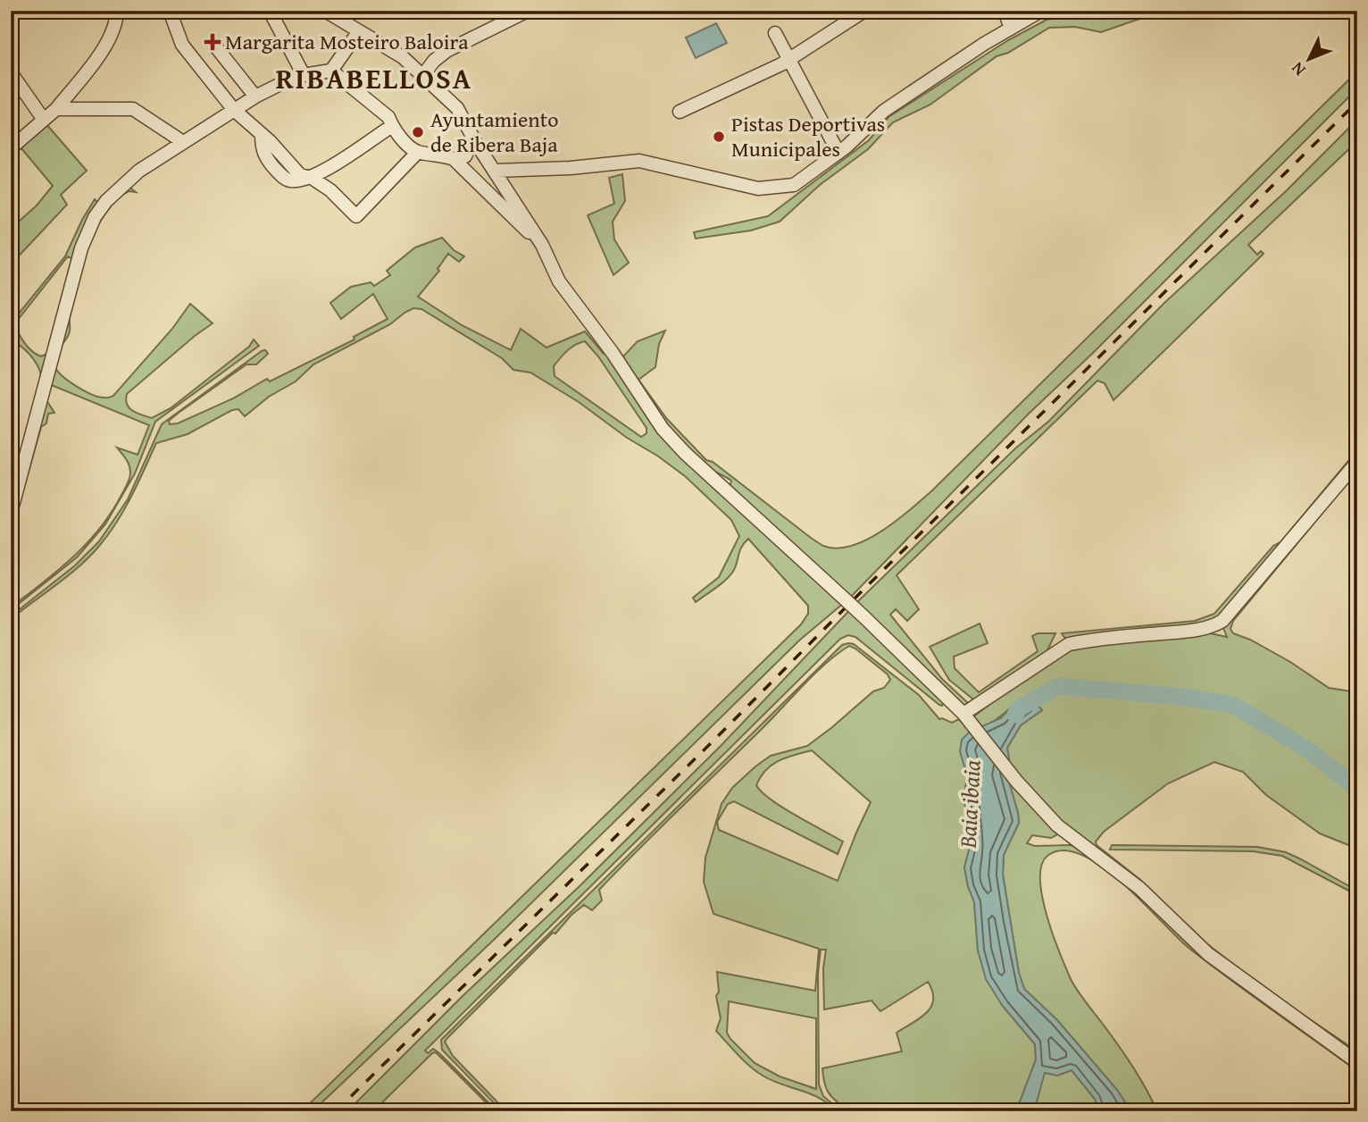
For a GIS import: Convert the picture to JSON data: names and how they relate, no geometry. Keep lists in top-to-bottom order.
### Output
{
  "districts": ["RIBABELLOSA"],
  "water": ["Baia ibaia"],
  "places": {
    "health": ["Margarita Mosteiro Baloira"],
    "other": ["Ayuntamiento de Ribera Baja", "Pistas Deportivas Municipales"]
  },
  "north": "bottom left"
}
